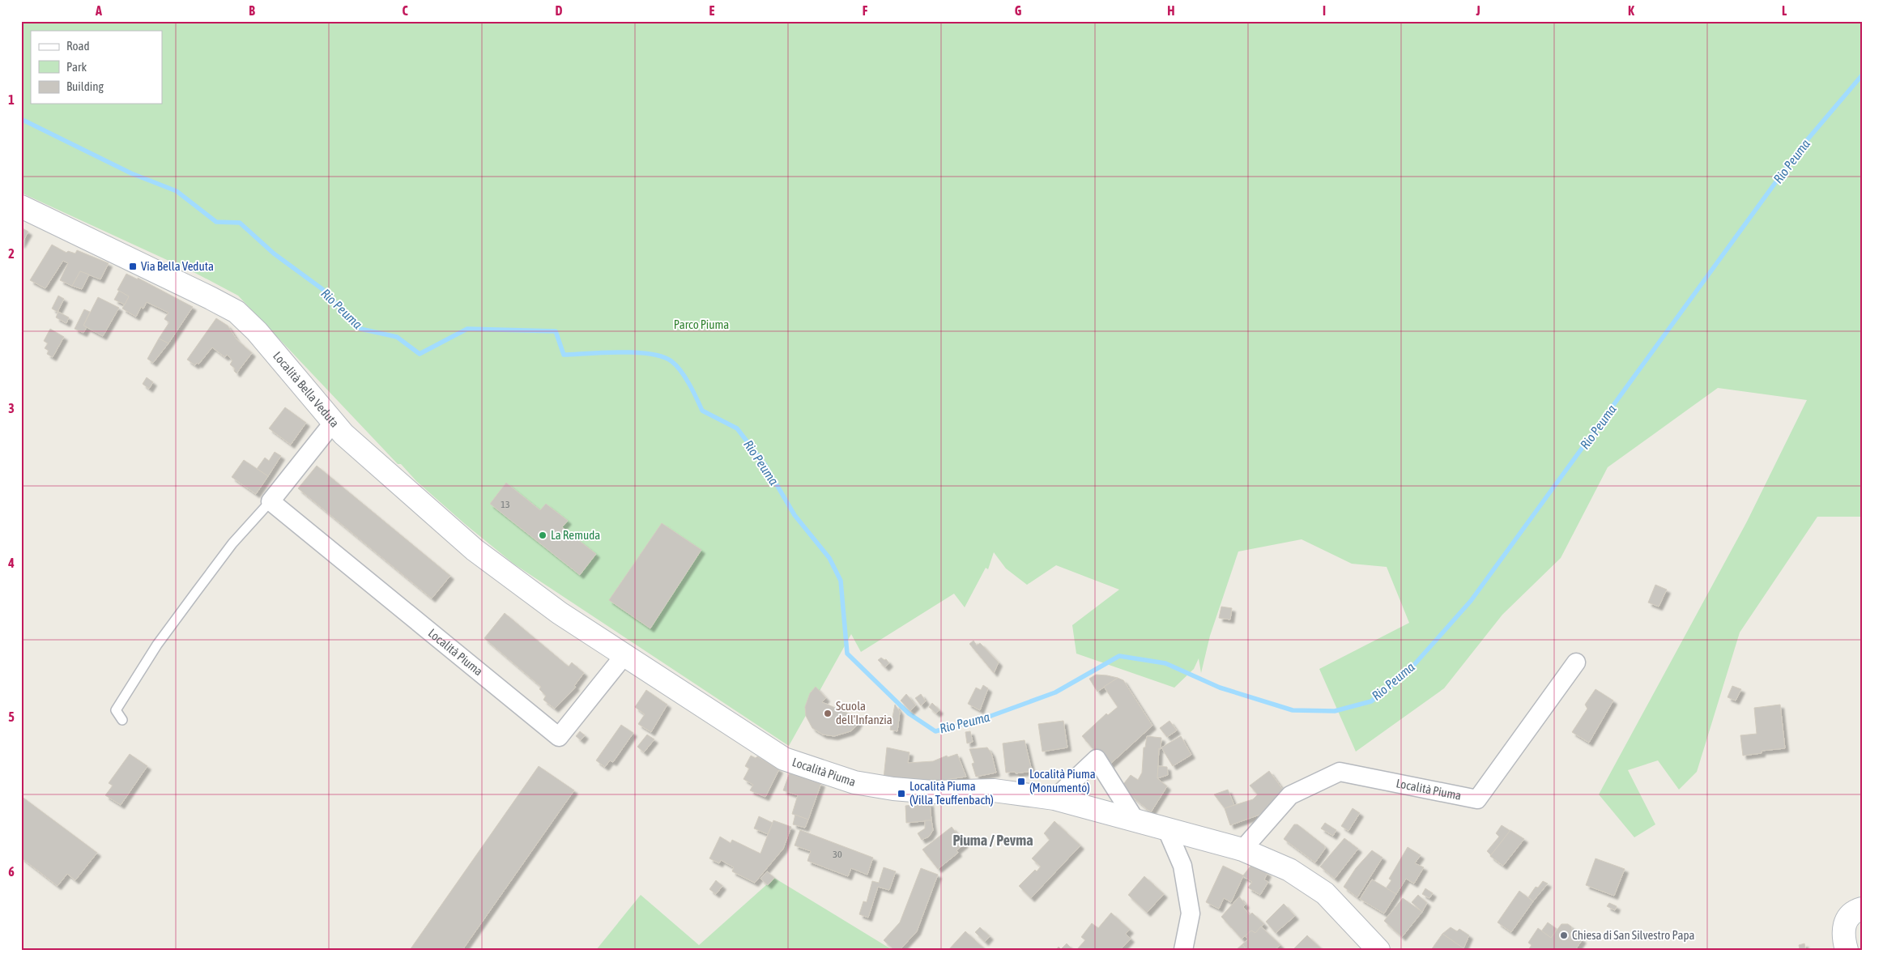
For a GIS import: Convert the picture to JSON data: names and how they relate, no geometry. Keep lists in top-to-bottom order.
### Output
{
  "streets": {
    "street": ["Località Bella Veduta", "Località Piuma"]
  },
  "crossings": [
    ["Località Bella Veduta", "Località Piuma"]
  ],
  "districts": ["Piuma / Pevma"],
  "water": ["Rio Peuma"],
  "parks": ["Parco Piuma"],
  "places": {
    "transit": ["Via Bella Veduta", "Località Piuma (Monumento)", "Località Piuma (Villa Teuffenbach)"],
    "other": ["La Remuda", "Scuola dell'Infanzia", "Chiesa di San Silvestro Papa"]
  },
  "house_numbers": ["13", "30"],
  "legend": ["Road", "Park", "Building"],
  "grid": {
    "columns": [
      "A",
      "B",
      "C",
      "D",
      "E",
      "F",
      "G",
      "H",
      "I",
      "J",
      "K",
      "L"
    ],
    "rows": [
      "1",
      "2",
      "3",
      "4",
      "5",
      "6"
    ]
  }
}
